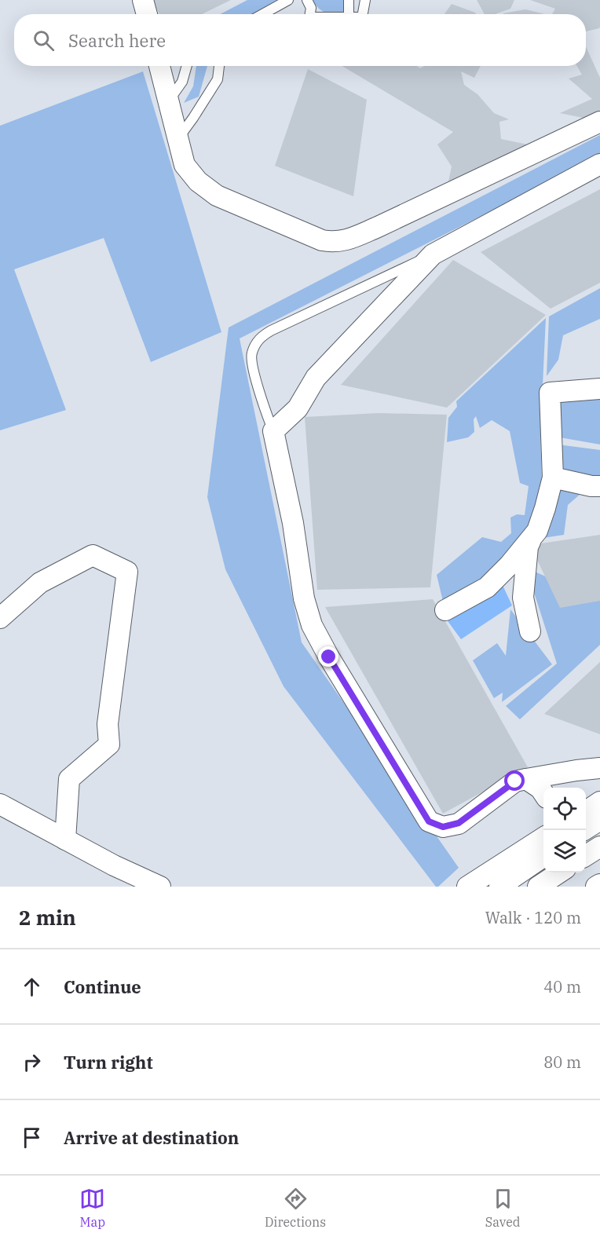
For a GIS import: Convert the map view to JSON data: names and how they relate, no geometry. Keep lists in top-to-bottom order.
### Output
{
  "page": {
    "search": "Search here",
    "heading": ["2 min", "Walk · 120 m"],
    "list": [
      ["Continue", "40 m"],
      ["Turn right", "80 m"],
      "Arrive at destination"
    ],
    "nav": ["Map", "Directions", "Saved"]
  }
}
